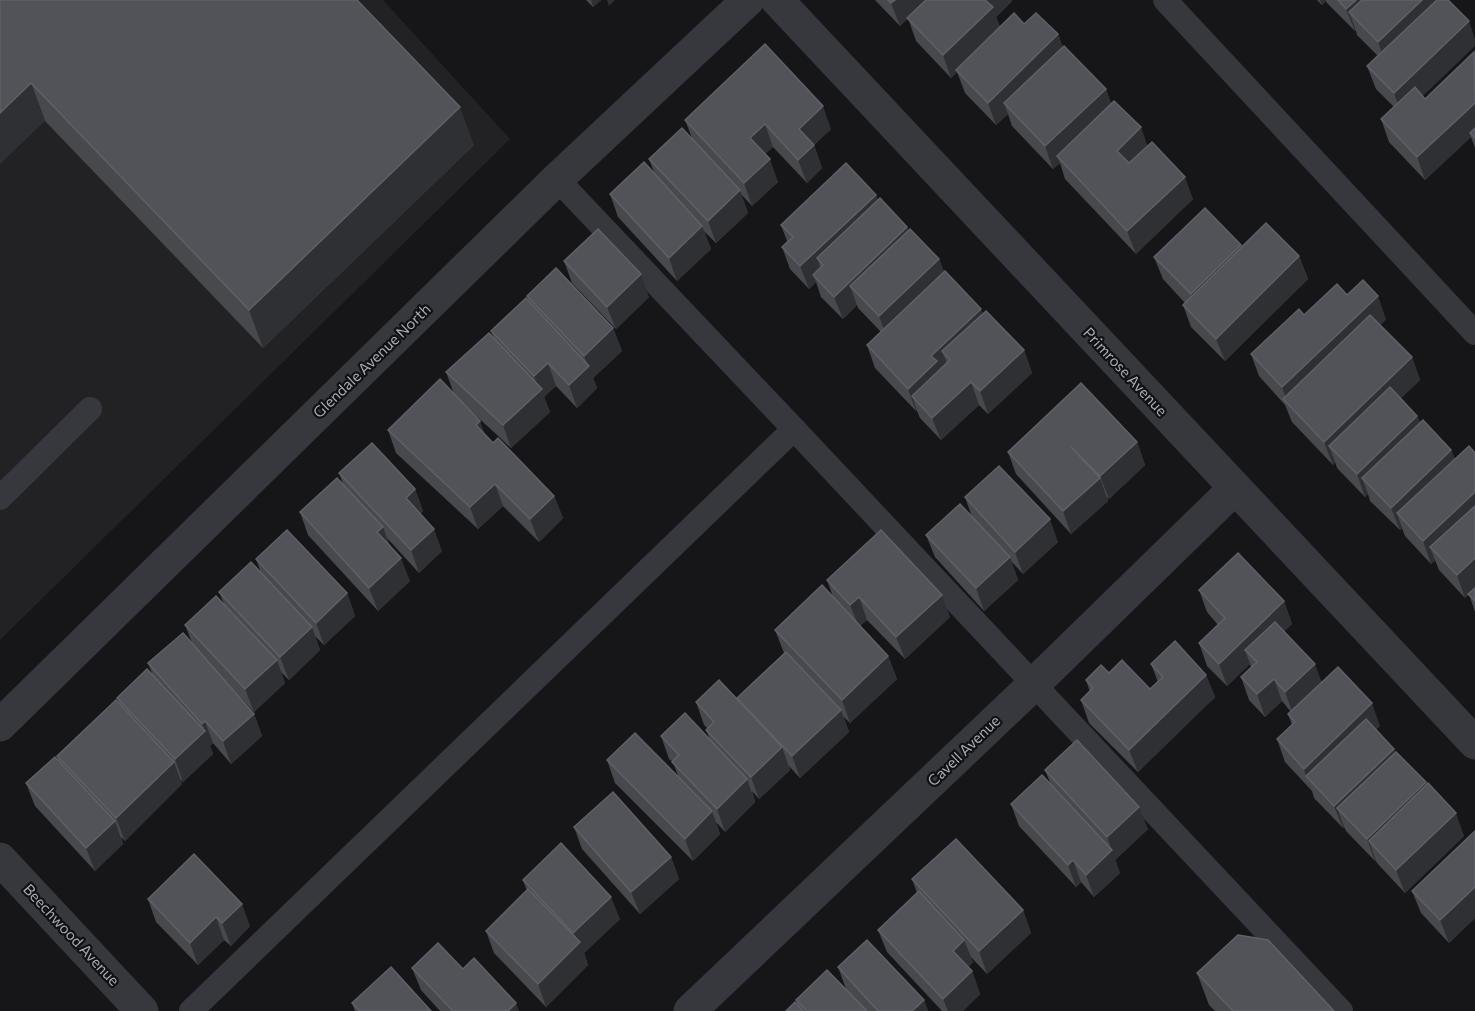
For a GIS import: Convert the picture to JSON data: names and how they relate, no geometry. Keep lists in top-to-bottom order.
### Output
{
  "streets": {
    "street": [
      "Glendale Avenue North",
      "Primrose Avenue",
      "Cavell Avenue",
      "Beechwood Avenue"
    ]
  },
  "crossings": [
    ["Primrose Avenue", "Cavell Avenue"]
  ]
}
